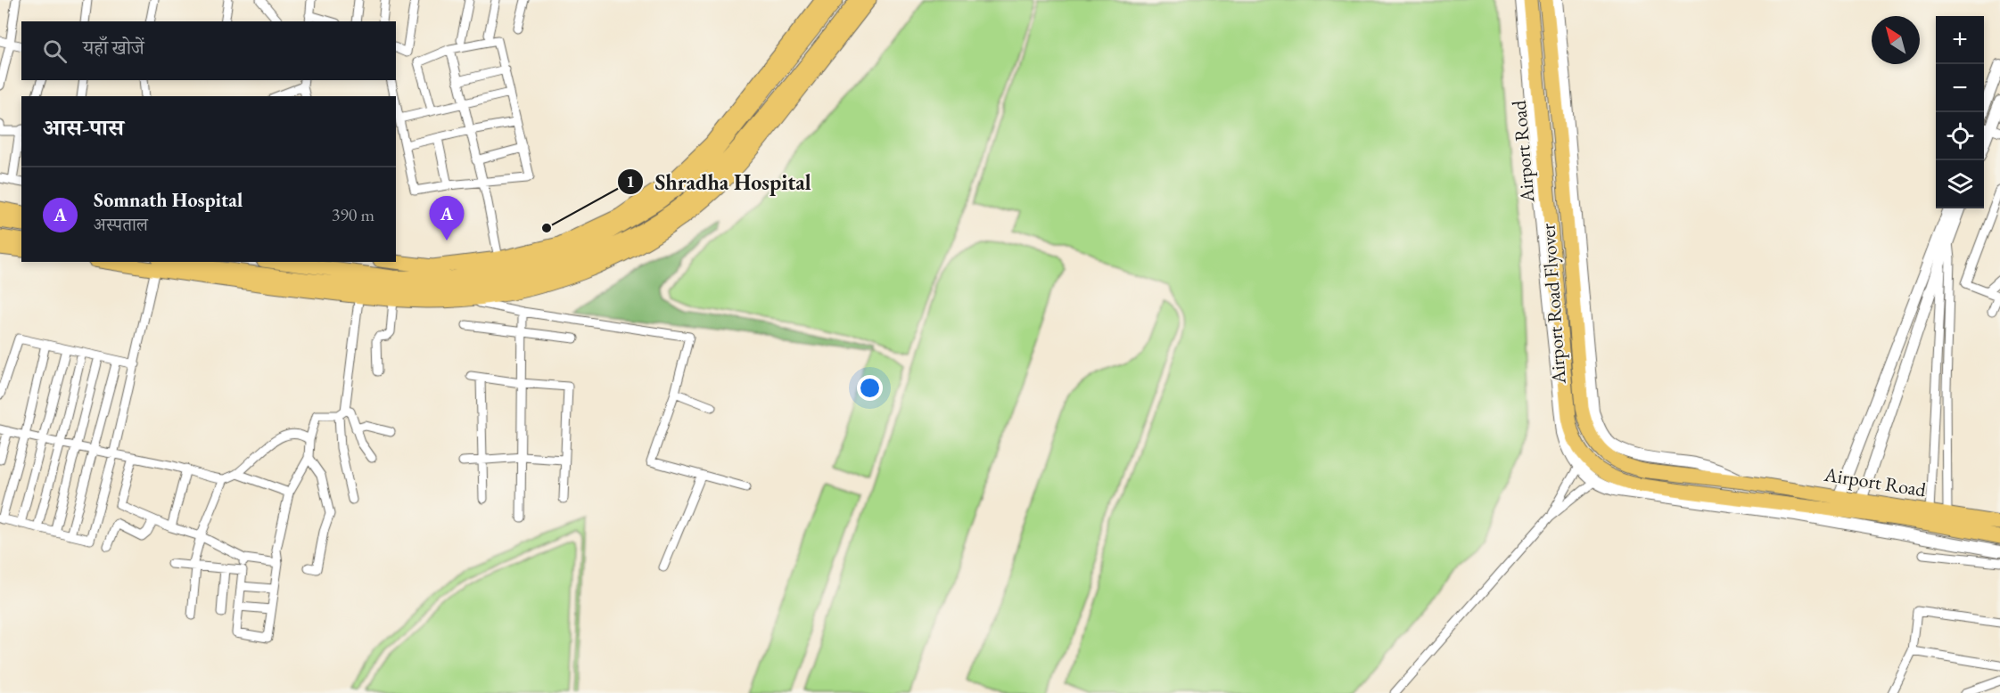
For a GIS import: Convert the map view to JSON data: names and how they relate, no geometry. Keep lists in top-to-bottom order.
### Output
{
  "streets": {
    "main road": ["Airport Road", "Airport Road Flyover"]
  },
  "crossings": [
    ["Airport Road", "Airport Road Flyover"]
  ],
  "places": ["Shradha Hospital"],
  "north": "top left",
  "page": {
    "map_buttons": ["+", "−"],
    "search": "यहाँ खोजें",
    "heading": "आस-पास",
    "list": [
      {
        "mark": "A",
        "name": "Somnath Hospital",
        "note": "अस्पताल",
        "value": "390 m"
      }
    ],
    "pins": "A"
  }
}
